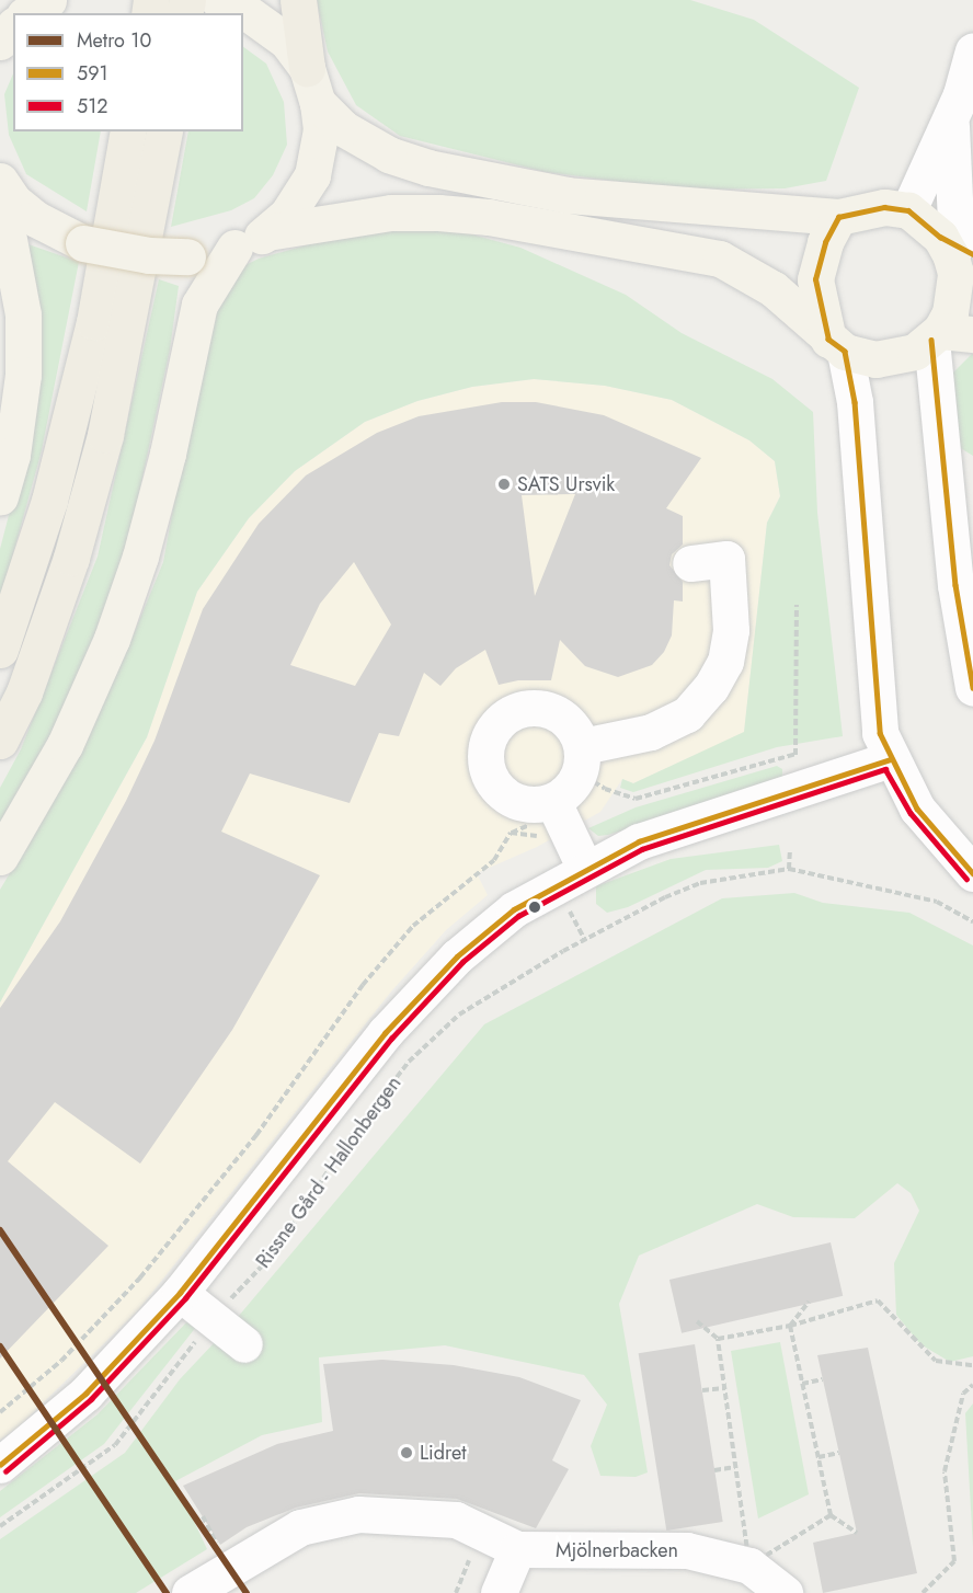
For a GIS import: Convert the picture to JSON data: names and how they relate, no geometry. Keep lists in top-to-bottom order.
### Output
{
  "streets": {
    "street": ["Mjölnerbacken"],
    "path": ["Rissne Gård - Hallonbergen"]
  },
  "places": ["SATS Ursvik", "Lidret"],
  "lines": ["transit line 591", "transit line 512", "metro line 10"],
  "legend": ["Metro 10", "591", "512"]
}
